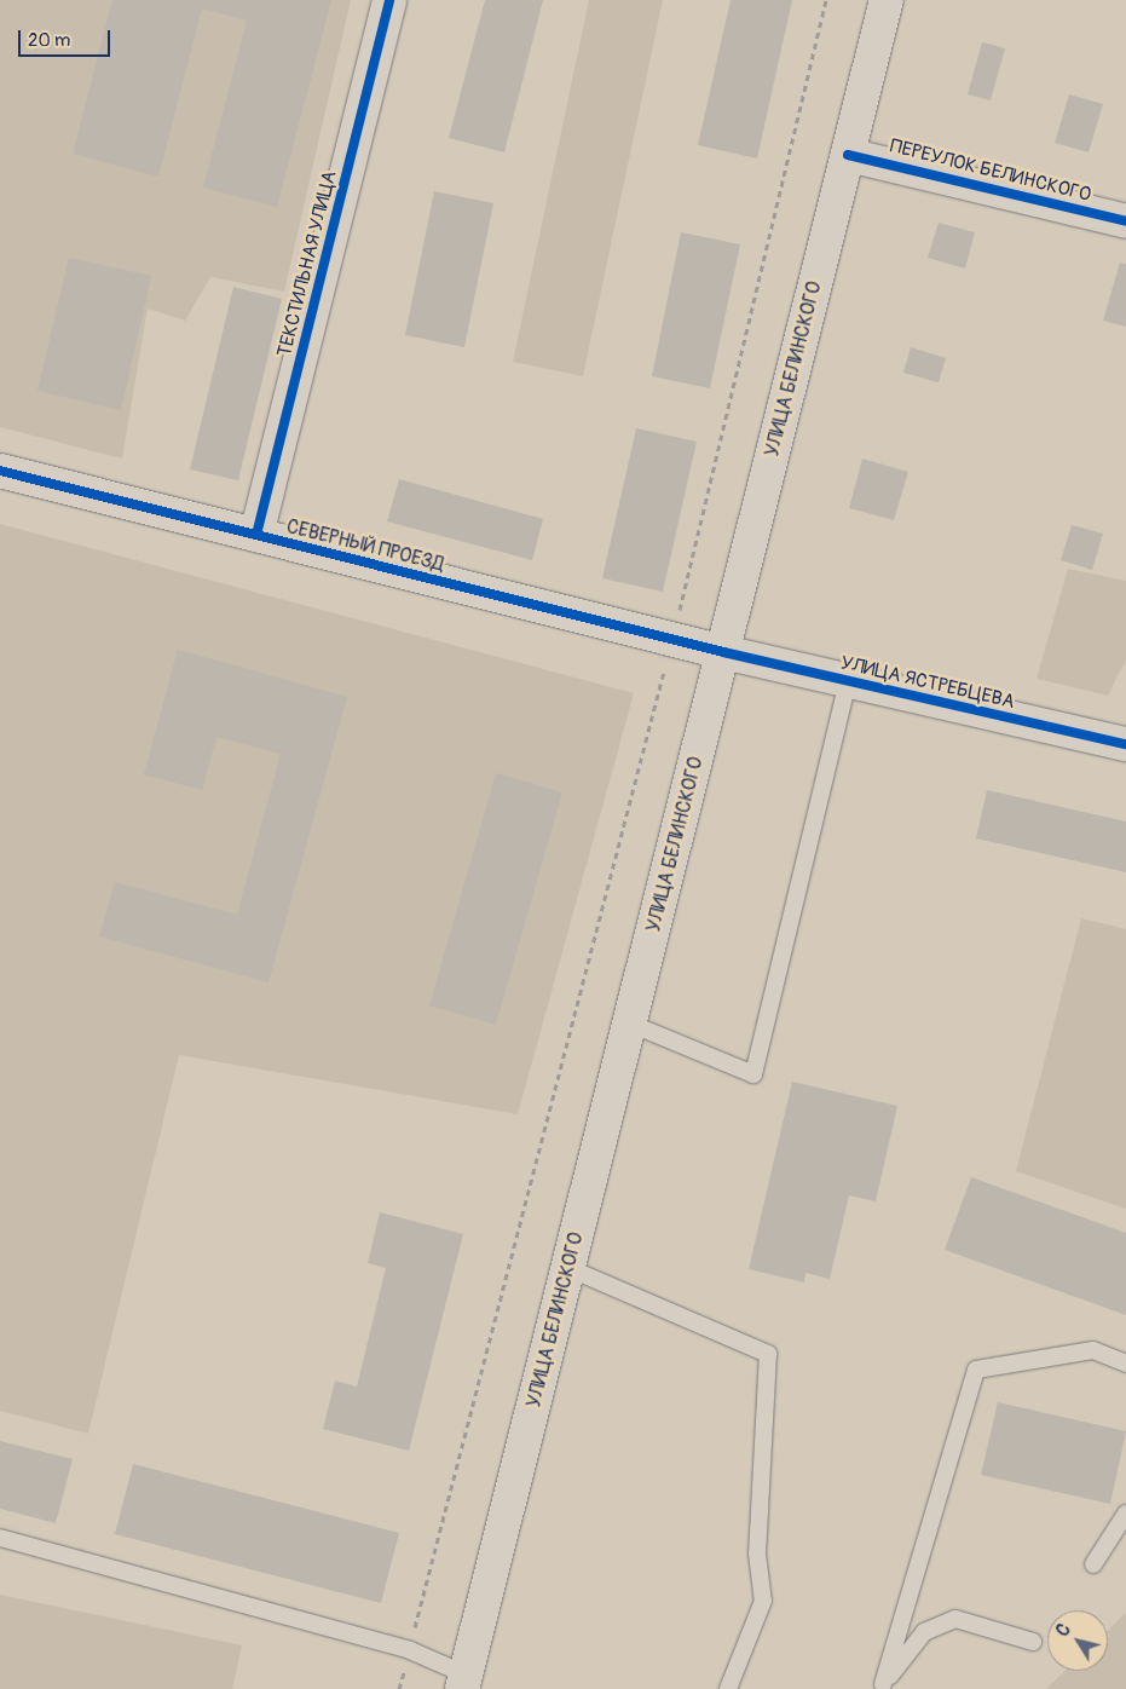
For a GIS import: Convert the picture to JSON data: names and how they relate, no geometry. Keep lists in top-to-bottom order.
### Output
{
  "streets": {
    "street": [
      "ПЕРЕУЛОК БЕЛИНСКОГО",
      "ТЕКСТИЛЬНАЯ УЛИЦА",
      "УЛИЦА БЕЛИНСКОГО",
      "СЕВЕРНЫЙ ПРОЕЗД",
      "УЛИЦА ЯСТРЕБЦЕВА"
    ]
  },
  "crossings": [
    ["ПЕРЕУЛОК БЕЛИНСКОГО", "УЛИЦА БЕЛИНСКОГО"],
    ["ТЕКСТИЛЬНАЯ УЛИЦА", "СЕВЕРНЫЙ ПРОЕЗД"],
    ["УЛИЦА БЕЛИНСКОГО", "СЕВЕРНЫЙ ПРОЕЗД"],
    ["УЛИЦА БЕЛИНСКОГО", "УЛИЦА ЯСТРЕБЦЕВА"],
    ["СЕВЕРНЫЙ ПРОЕЗД", "УЛИЦА ЯСТРЕБЦЕВА"]
  ],
  "scale_bar": "20 m",
  "north": "top left"
}
